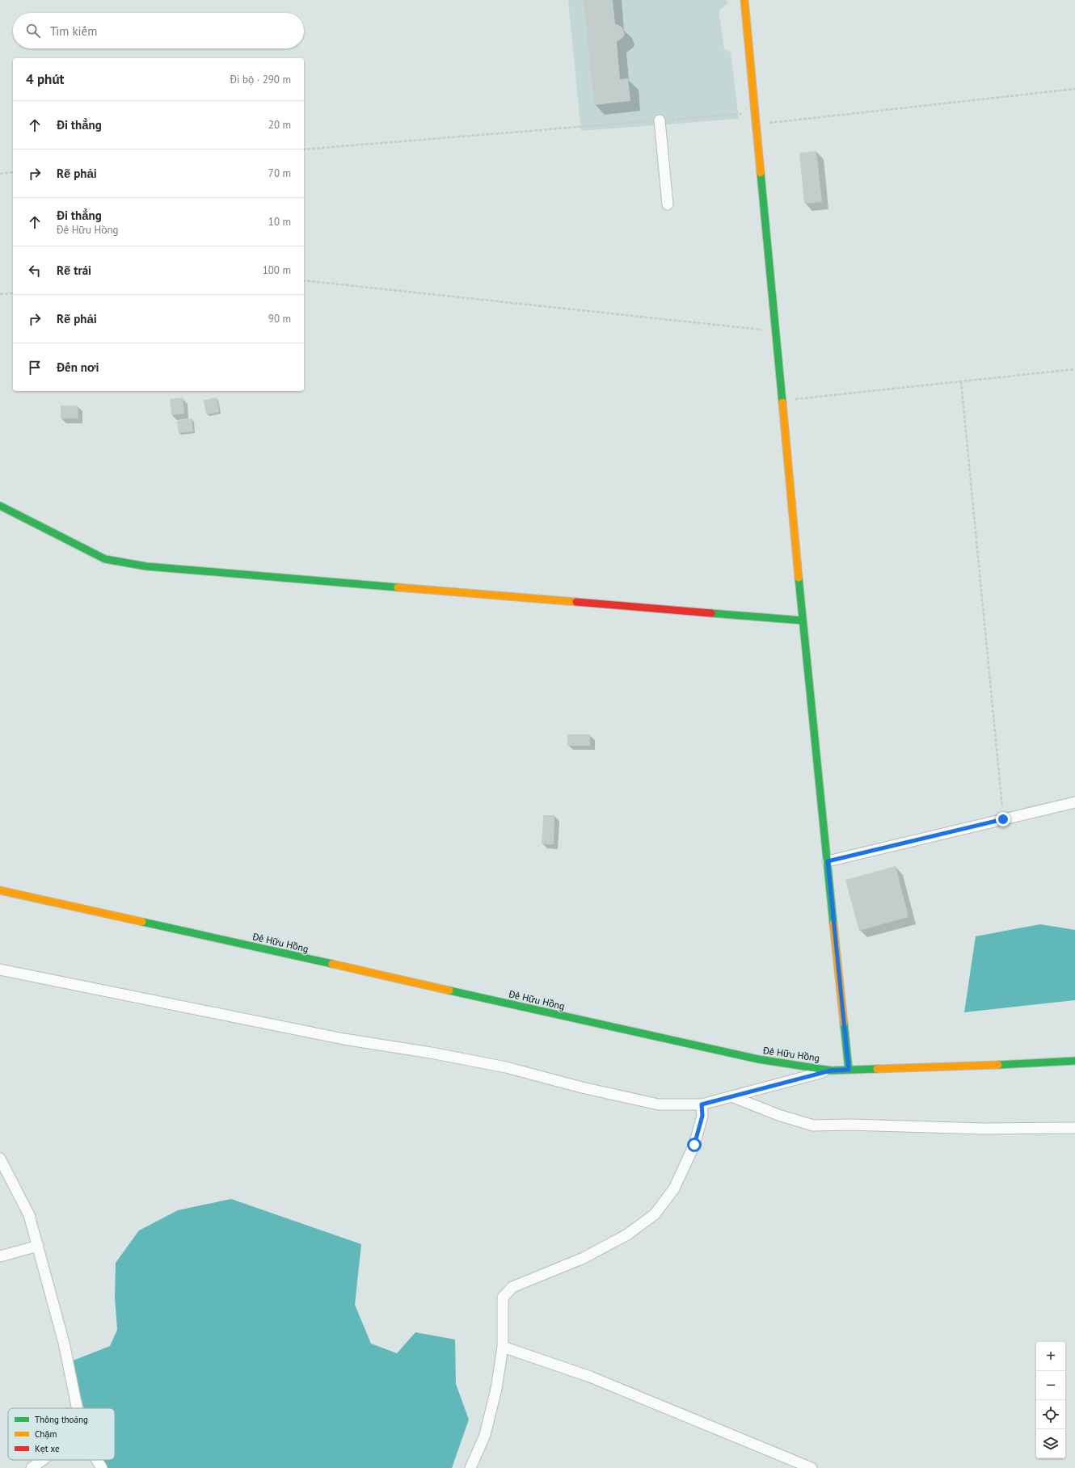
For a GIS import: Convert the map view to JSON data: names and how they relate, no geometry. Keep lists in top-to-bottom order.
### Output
{
  "streets": {
    "street": ["Đê Hữu Hồng"]
  },
  "legend": ["Thông thoáng", "Chậm", "Kẹt xe"],
  "page": {
    "search": "Tìm kiếm",
    "heading": ["4 phút", "Đi bộ · 290 m"],
    "list": [
      ["Đi thẳng", "20 m"],
      ["Rẽ phải", "70 m"],
      ["Đi thẳng", "Đê Hữu Hồng", "10 m"],
      ["Rẽ trái", "100 m"],
      ["Rẽ phải", "90 m"],
      "Đến nơi"
    ],
    "map_buttons": ["+", "−"]
  }
}
